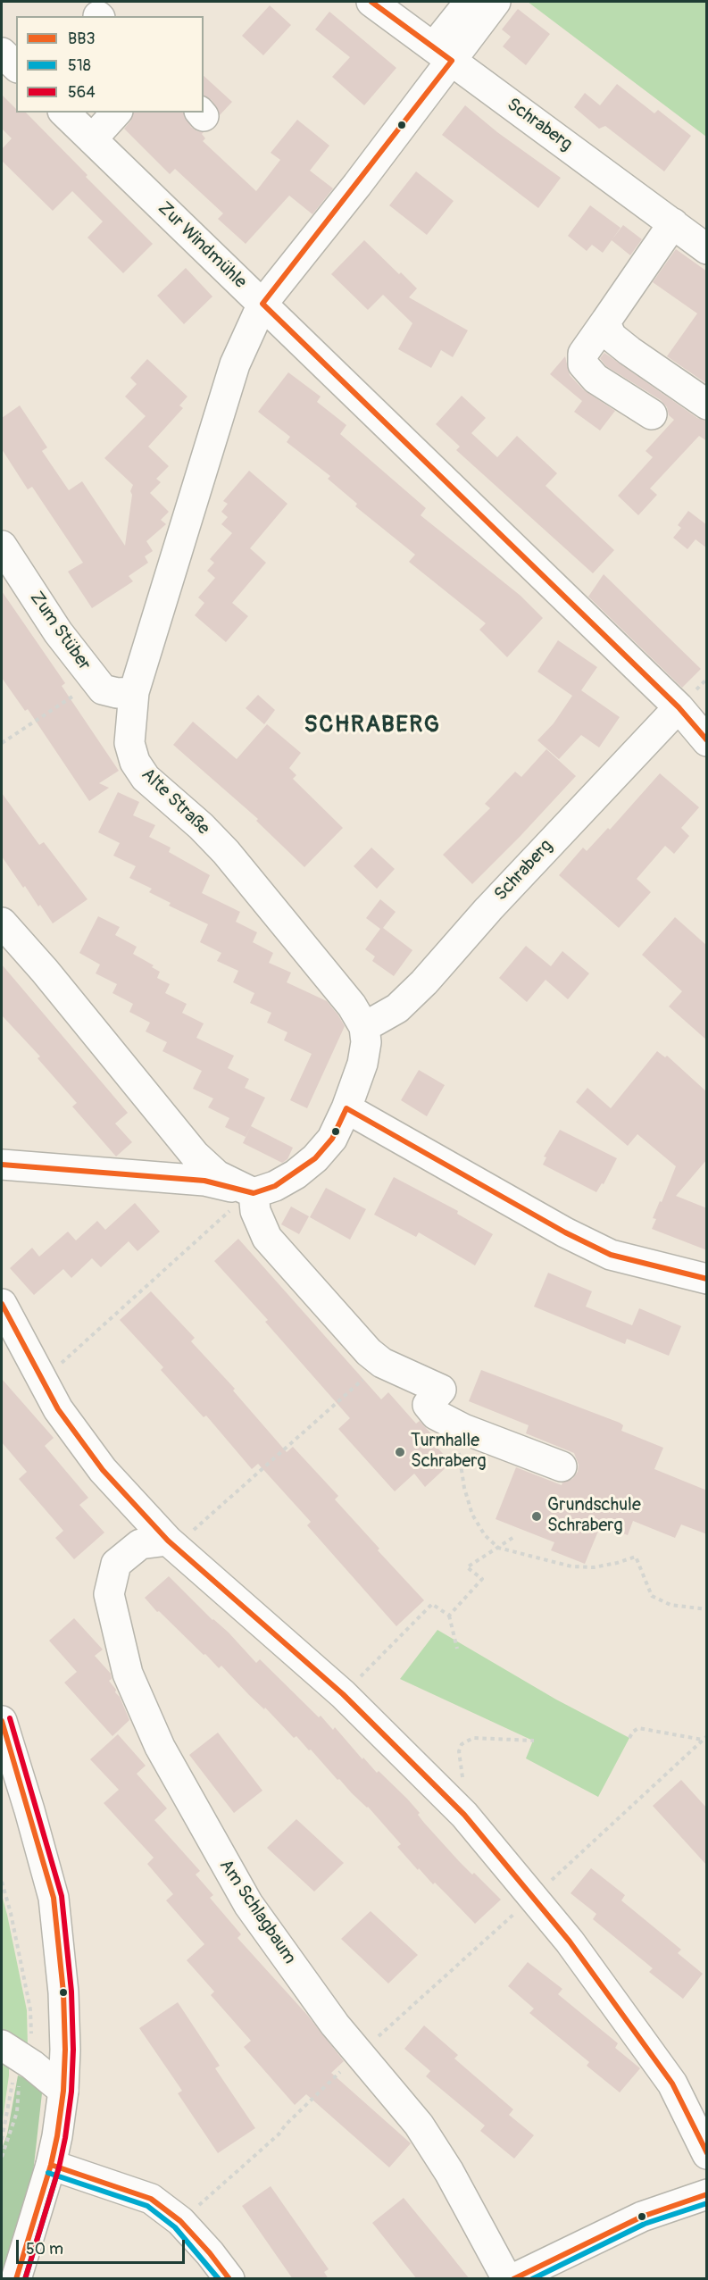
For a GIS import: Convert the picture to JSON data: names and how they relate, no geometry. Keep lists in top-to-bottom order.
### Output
{
  "streets": {
    "street": [
      "Schraberg",
      "Zur Windmühle",
      "Zum Stüber",
      "Alte Straße",
      "Am Schlagbaum"
    ]
  },
  "crossings": [
    ["Schraberg", "Zur Windmühle"],
    ["Schraberg", "Alte Straße"],
    ["Zur Windmühle", "Alte Straße"],
    ["Zum Stüber", "Alte Straße"]
  ],
  "districts": ["SCHRABERG"],
  "places": ["Turnhalle Schraberg", "Grundschule Schraberg"],
  "lines": ["transit line BB3", "transit line 564", "transit line 518"],
  "legend": ["BB3", "518", "564"],
  "scale_bar": "50 m"
}
